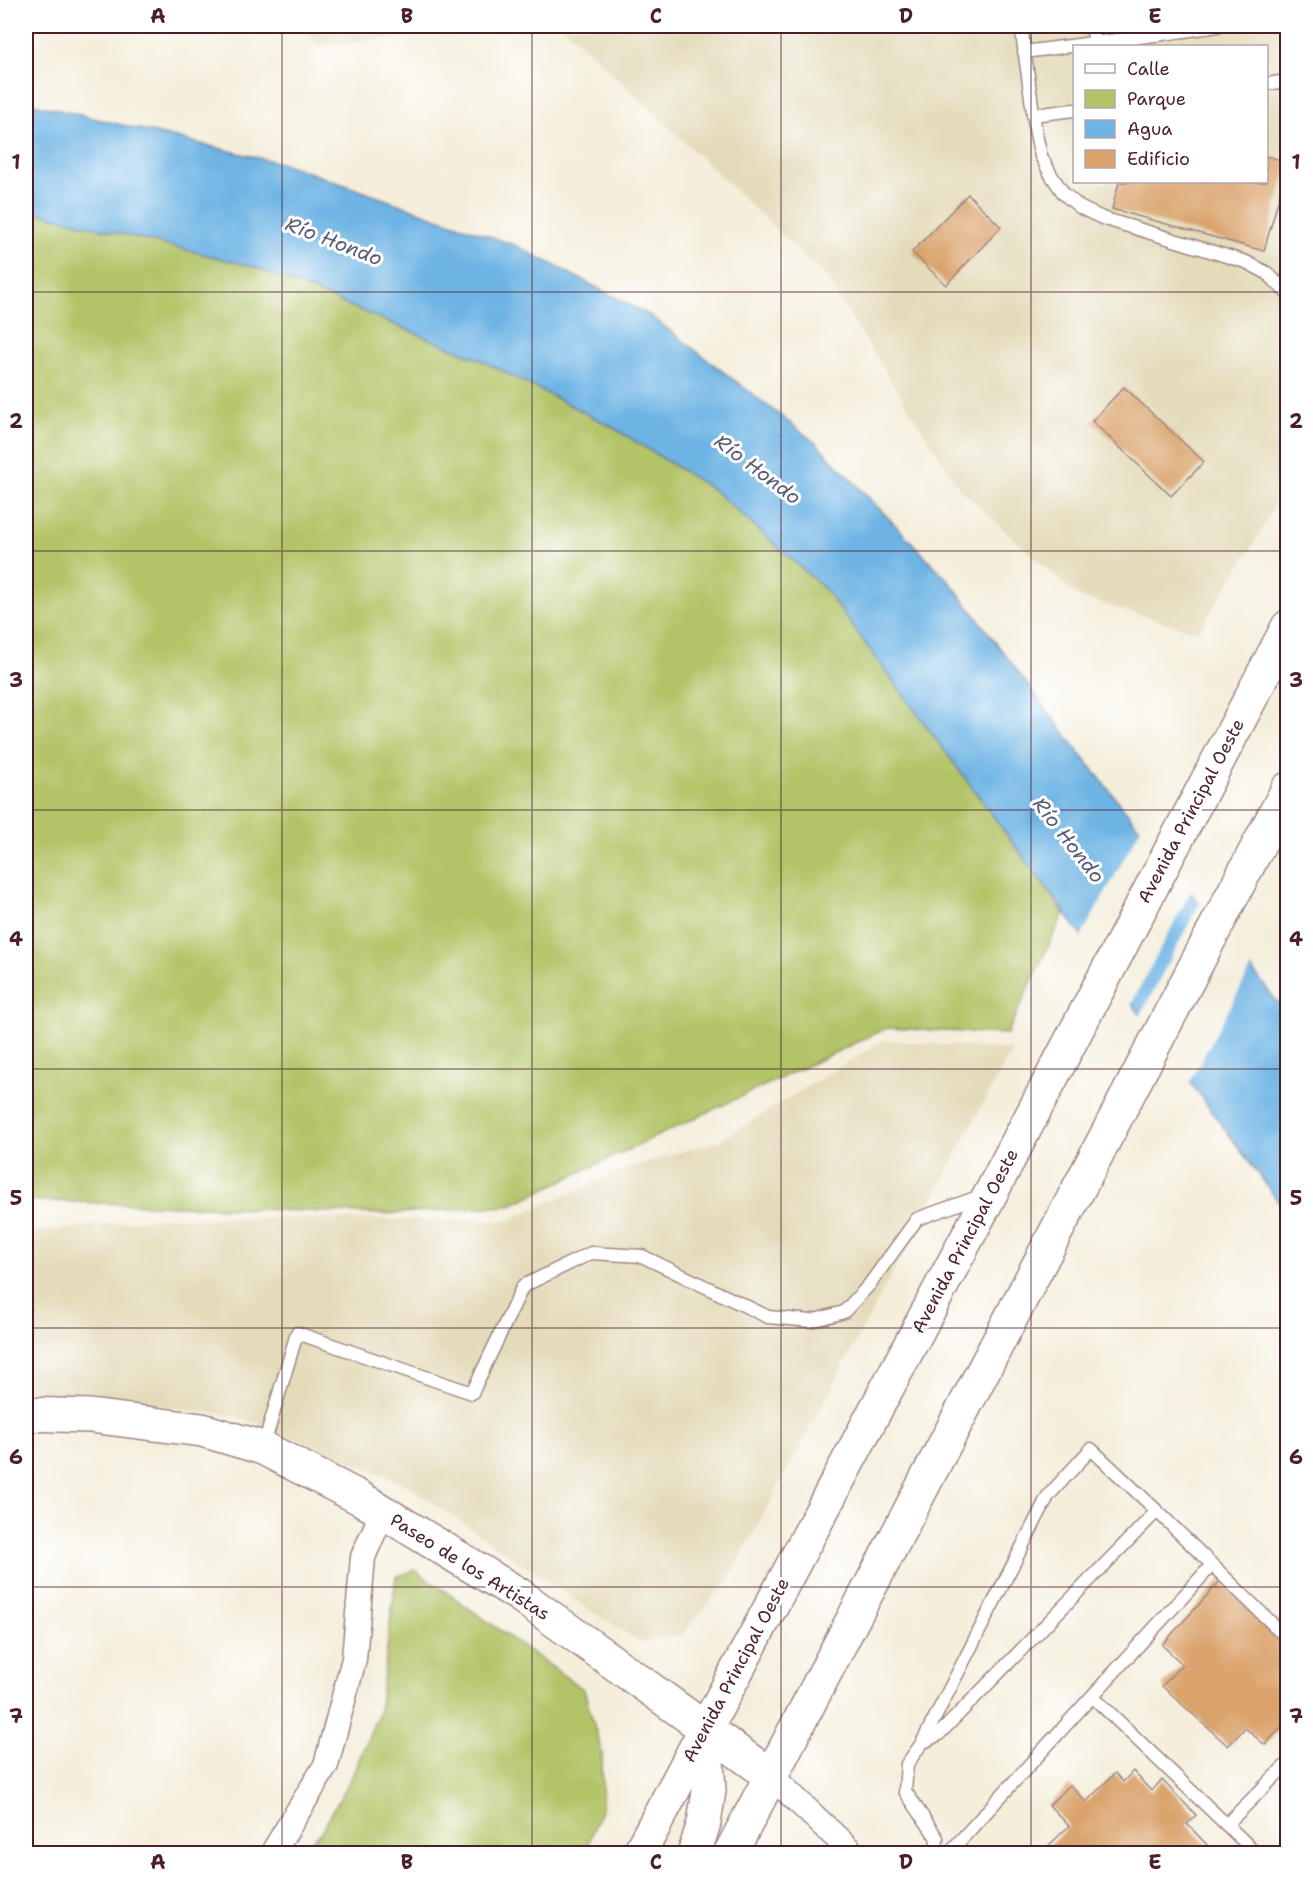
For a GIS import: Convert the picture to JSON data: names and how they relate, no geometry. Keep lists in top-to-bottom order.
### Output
{
  "streets": {
    "main road": ["Avenida Principal Oeste", "Paseo de los Artistas"]
  },
  "crossings": [
    ["Avenida Principal Oeste", "Paseo de los Artistas"]
  ],
  "water": ["Río Hondo"],
  "legend": [
    "Calle",
    "Parque",
    "Agua",
    "Edificio"
  ],
  "grid": {
    "columns": [
      "A",
      "B",
      "C",
      "D",
      "E"
    ],
    "rows": [
      "1",
      "2",
      "3",
      "4",
      "5",
      "6",
      "7"
    ]
  }
}
